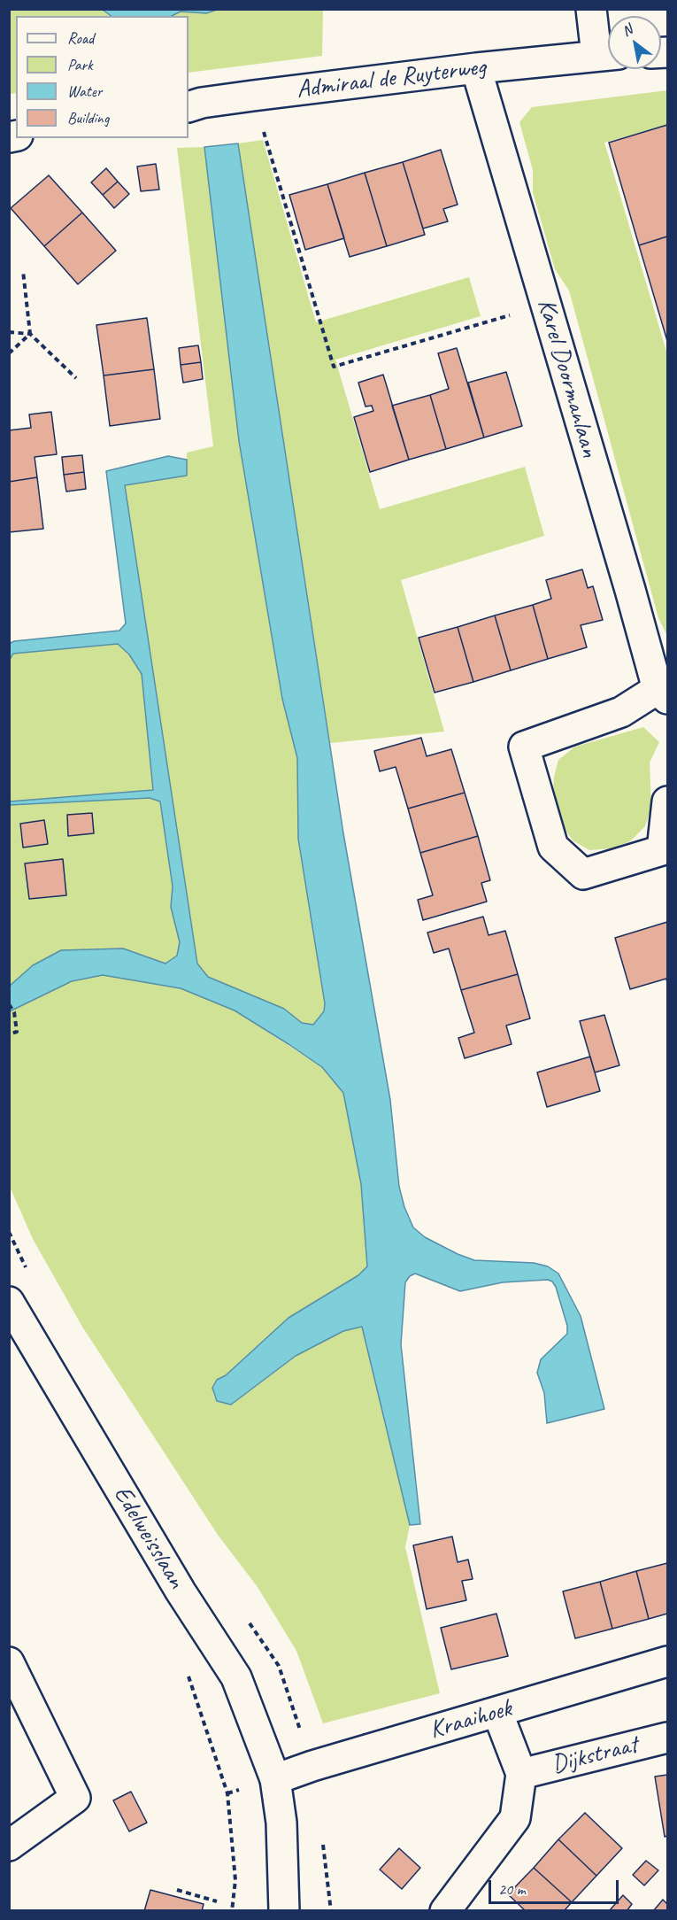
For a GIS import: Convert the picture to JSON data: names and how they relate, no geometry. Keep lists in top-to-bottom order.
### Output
{
  "streets": {
    "street": [
      "Admiraal de Ruyterweg",
      "Karel Doormanlaan",
      "Edelweisslaan",
      "Kraaihoek",
      "Dijkstraat"
    ]
  },
  "crossings": [
    ["Admiraal de Ruyterweg", "Karel Doormanlaan"],
    ["Edelweisslaan", "Kraaihoek"],
    ["Kraaihoek", "Dijkstraat"]
  ],
  "legend": [
    "Road",
    "Park",
    "Water",
    "Building"
  ],
  "scale_bar": "20 m",
  "north": "top left"
}
